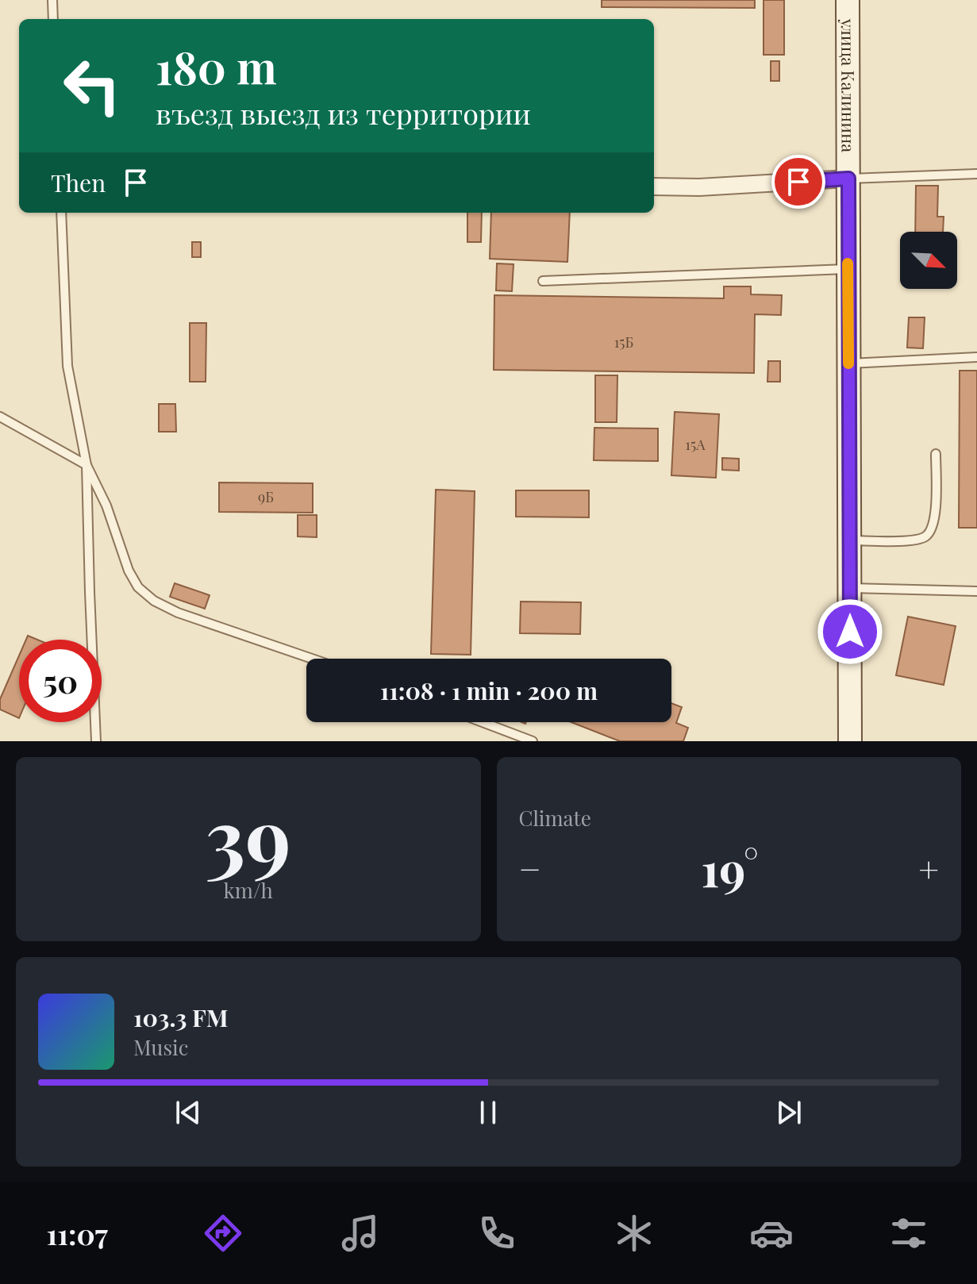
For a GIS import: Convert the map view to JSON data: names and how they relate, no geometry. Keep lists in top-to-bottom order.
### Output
{
  "streets": {
    "main road": ["улица Калинина"]
  },
  "house_numbers": ["15Б", "15А", "9Б"],
  "north": "bottom right",
  "page": {
    "turn": ["180 m", "въезд выезд из территории"],
    "then": "Then",
    "limit": "50",
    "trip": "11:08 · 1 min · 200 m",
    "tile": [
      ["39", "km/h"],
      "Climate"
    ],
    "heat": ["−", "19°", "+"],
    "song": ["103.3 FM", "Music"],
    "tabs": "11:07"
  }
}
